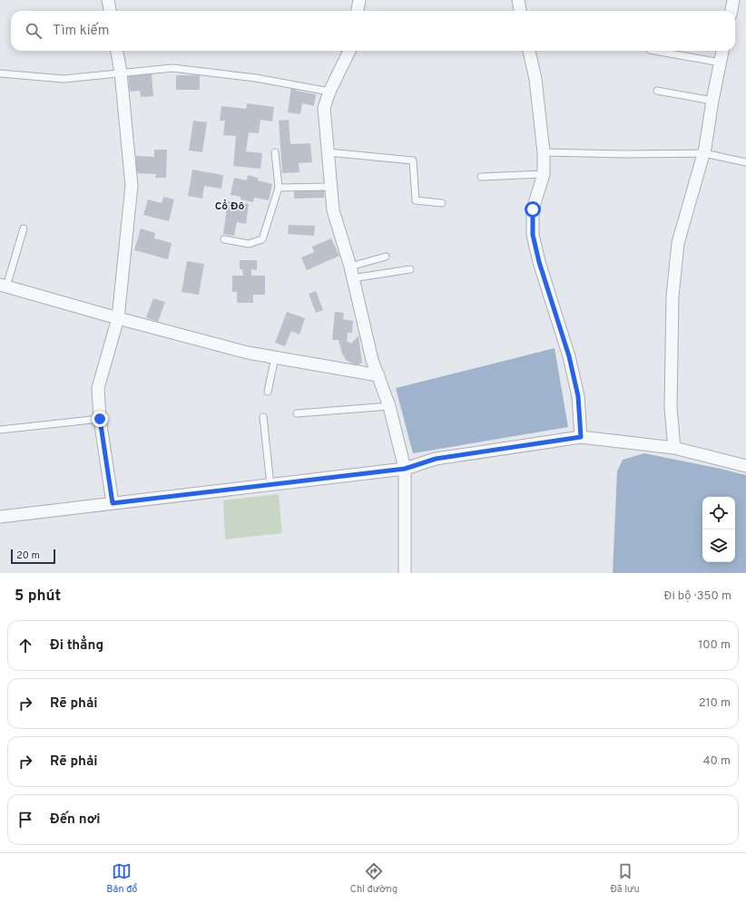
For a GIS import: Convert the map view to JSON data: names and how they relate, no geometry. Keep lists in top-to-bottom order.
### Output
{
  "districts": ["Cổ Đô"],
  "scale_bar": "20 m",
  "page": {
    "search": "Tìm kiếm",
    "scale": "20 m",
    "heading": ["5 phút", "Đi bộ · 350 m"],
    "list": [
      ["Đi thẳng", "100 m"],
      ["Rẽ phải", "210 m"],
      ["Rẽ phải", "40 m"],
      "Đến nơi"
    ],
    "nav": ["Bản đồ", "Chỉ đường", "Đã lưu"]
  }
}
